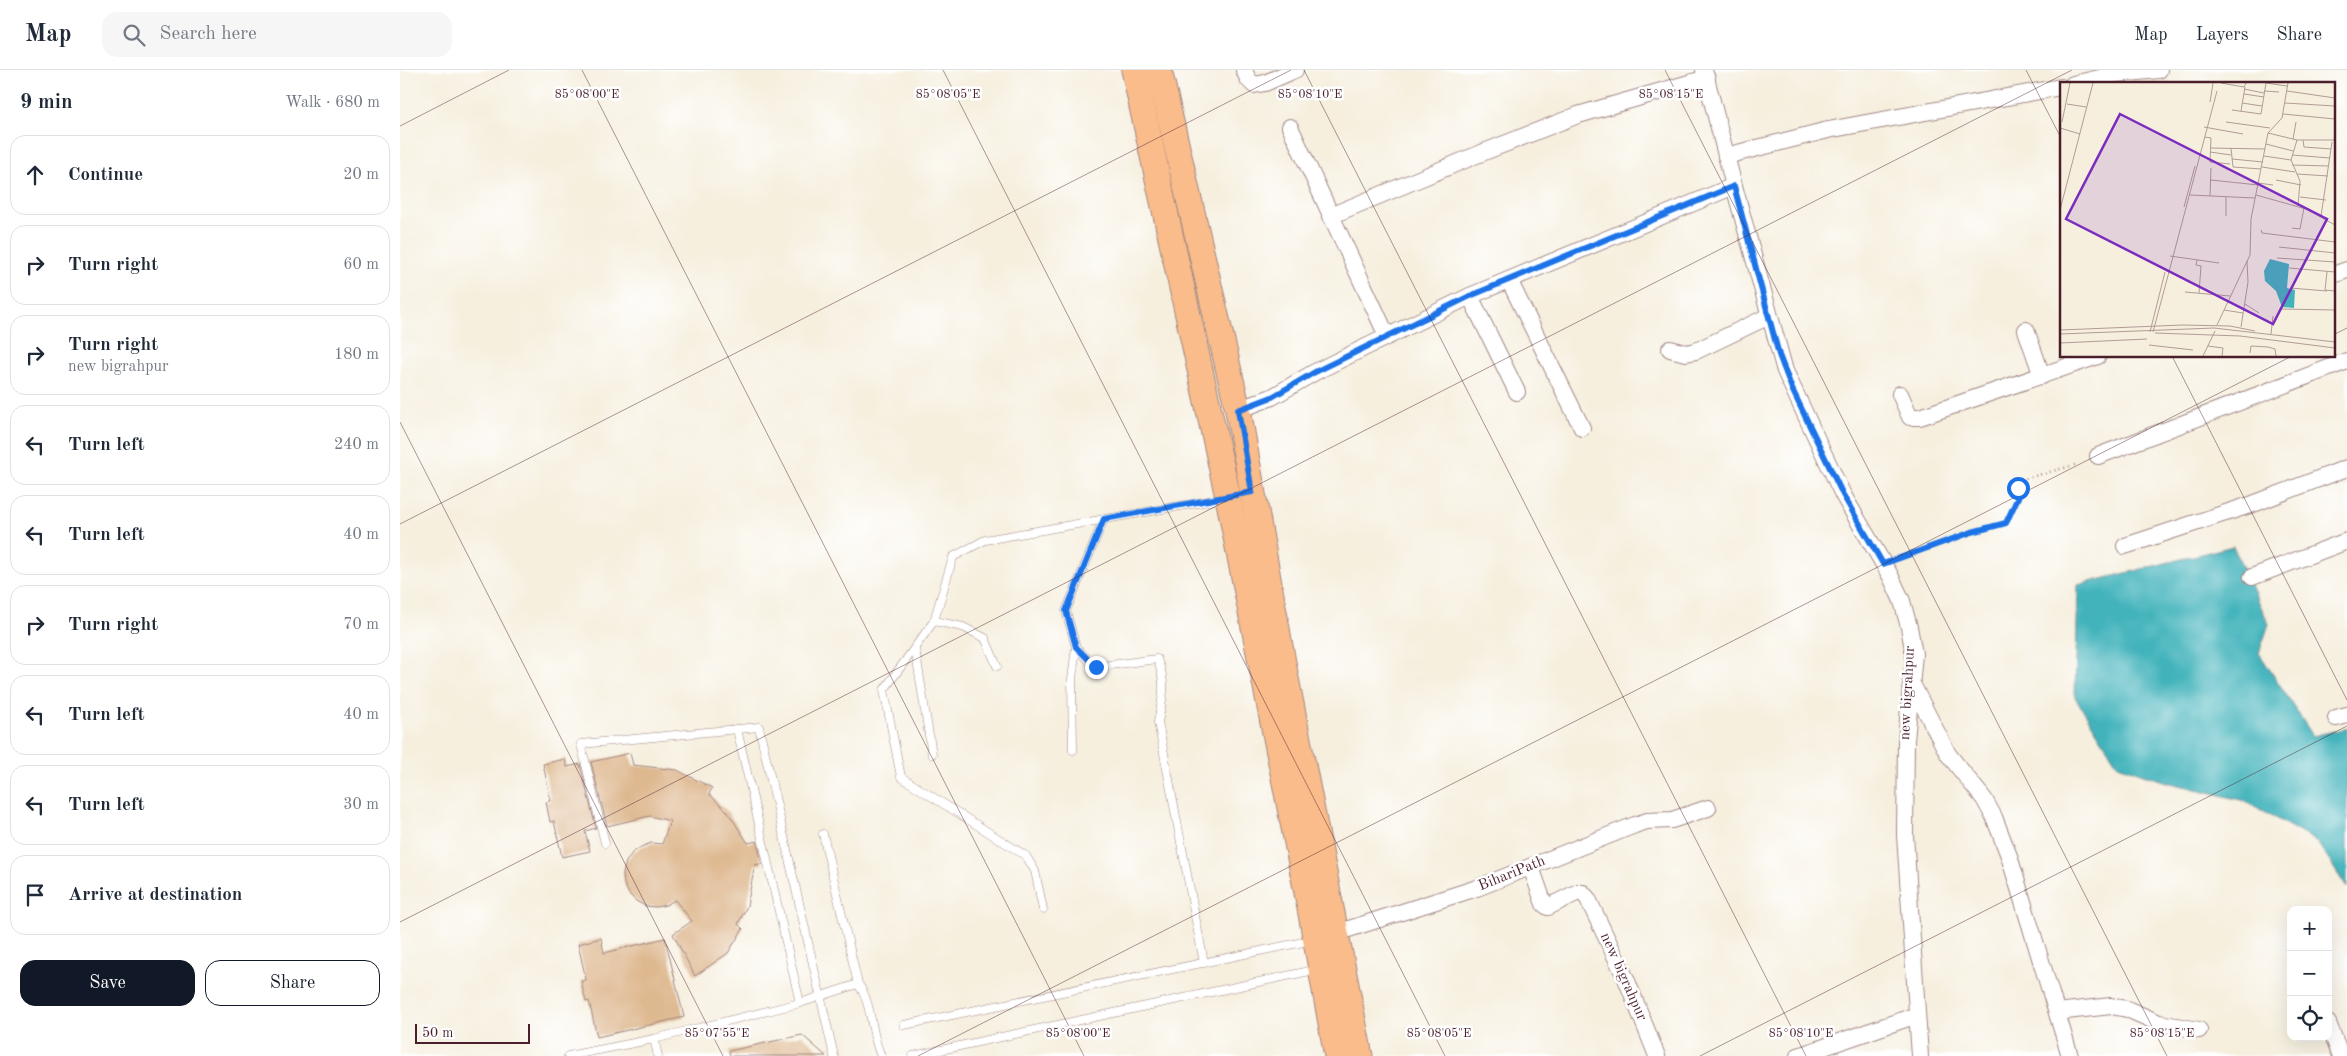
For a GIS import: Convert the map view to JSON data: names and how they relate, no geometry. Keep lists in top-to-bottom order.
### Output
{
  "streets": {
    "street": ["new bigrahpur", "BihariPath"]
  },
  "crossings": [
    ["new bigrahpur", "BihariPath"]
  ],
  "scale_bar": "50 m",
  "page": {
    "header": "Map",
    "search": "Search here",
    "nav": ["Map", "Layers", "Share"],
    "heading": ["9 min", "Walk · 680 m"],
    "list": [
      ["Continue", "20 m"],
      ["Turn right", "60 m"],
      ["Turn right", "new bigrahpur", "180 m"],
      ["Turn left", "240 m"],
      ["Turn left", "40 m"],
      ["Turn right", "70 m"],
      ["Turn left", "40 m"],
      ["Turn left", "30 m"],
      "Arrive at destination"
    ],
    "map_buttons": ["+", "−"],
    "buttons": ["Save", "Share"],
    "scale": "50 m"
  },
  "coordinates": [
    "85°08'00\"E",
    "85°08'05\"E",
    "85°08'10\"E",
    "85°08'15\"E",
    "85°07'55\"E"
  ]
}
